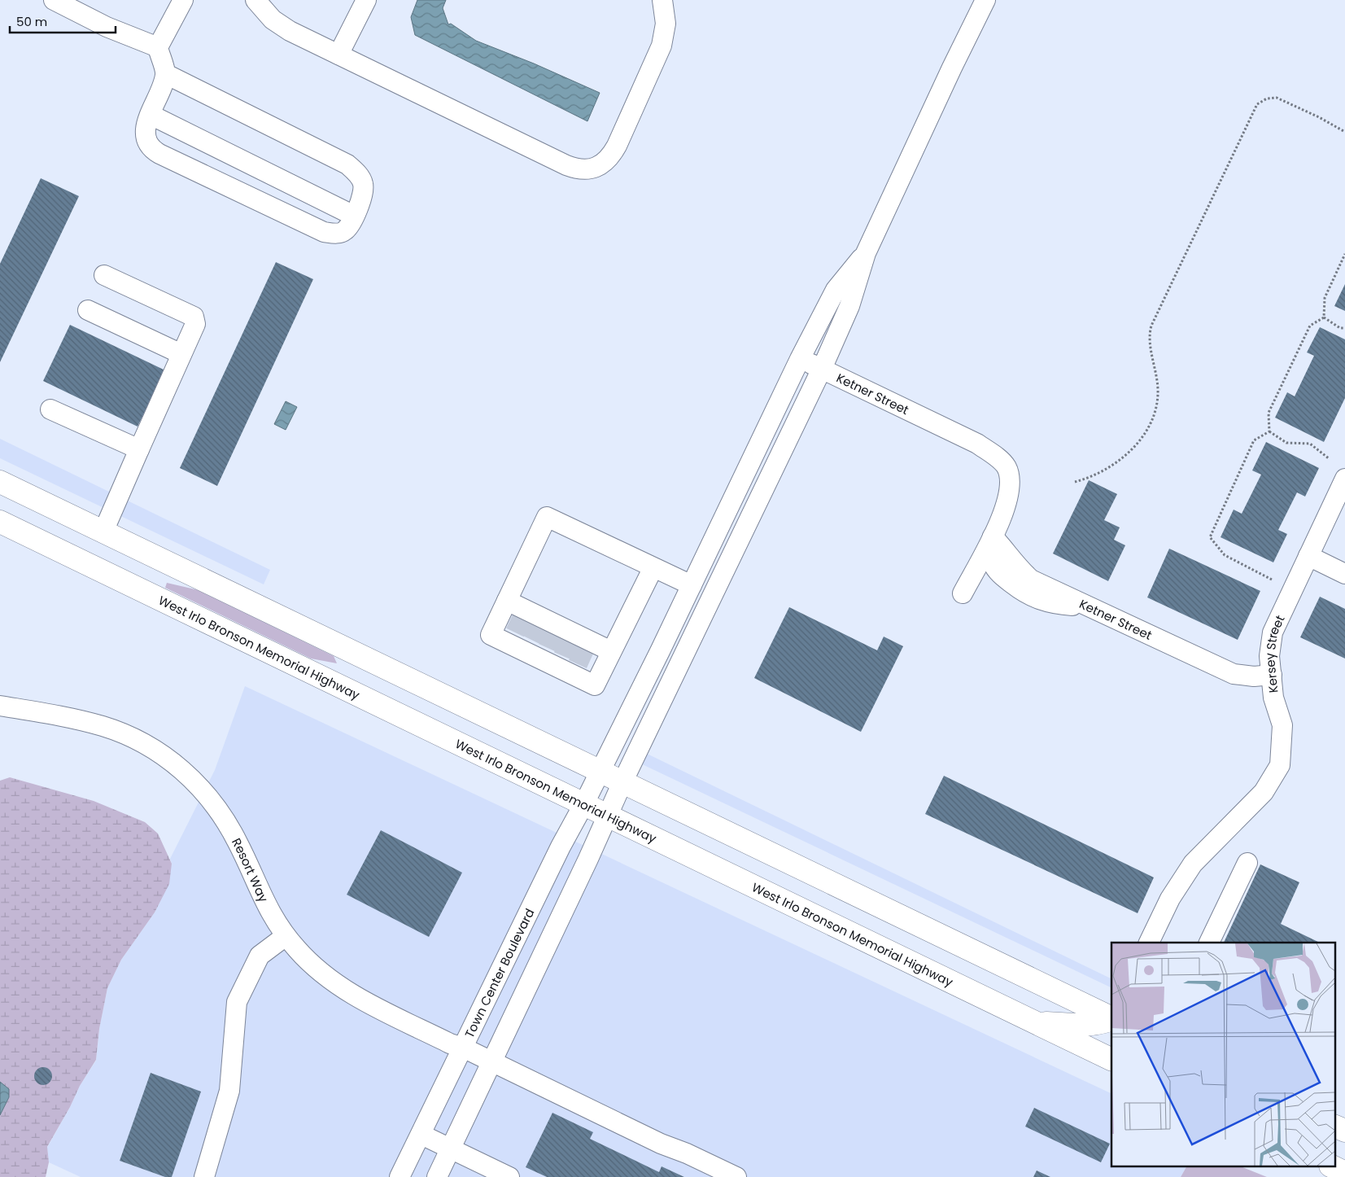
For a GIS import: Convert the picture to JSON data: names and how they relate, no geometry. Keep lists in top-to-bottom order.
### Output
{
  "streets": {
    "highway": ["West Irlo Bronson Memorial Highway"],
    "street": [
      "Ketner Street",
      "Kersey Street",
      "Resort Way",
      "Town Center Boulevard"
    ]
  },
  "crossings": [
    ["Ketner Street", "Kersey Street"],
    ["Ketner Street", "Town Center Boulevard"],
    ["West Irlo Bronson Memorial Highway", "Town Center Boulevard"],
    ["Resort Way", "Town Center Boulevard"]
  ],
  "scale_bar": "50 m"
}
